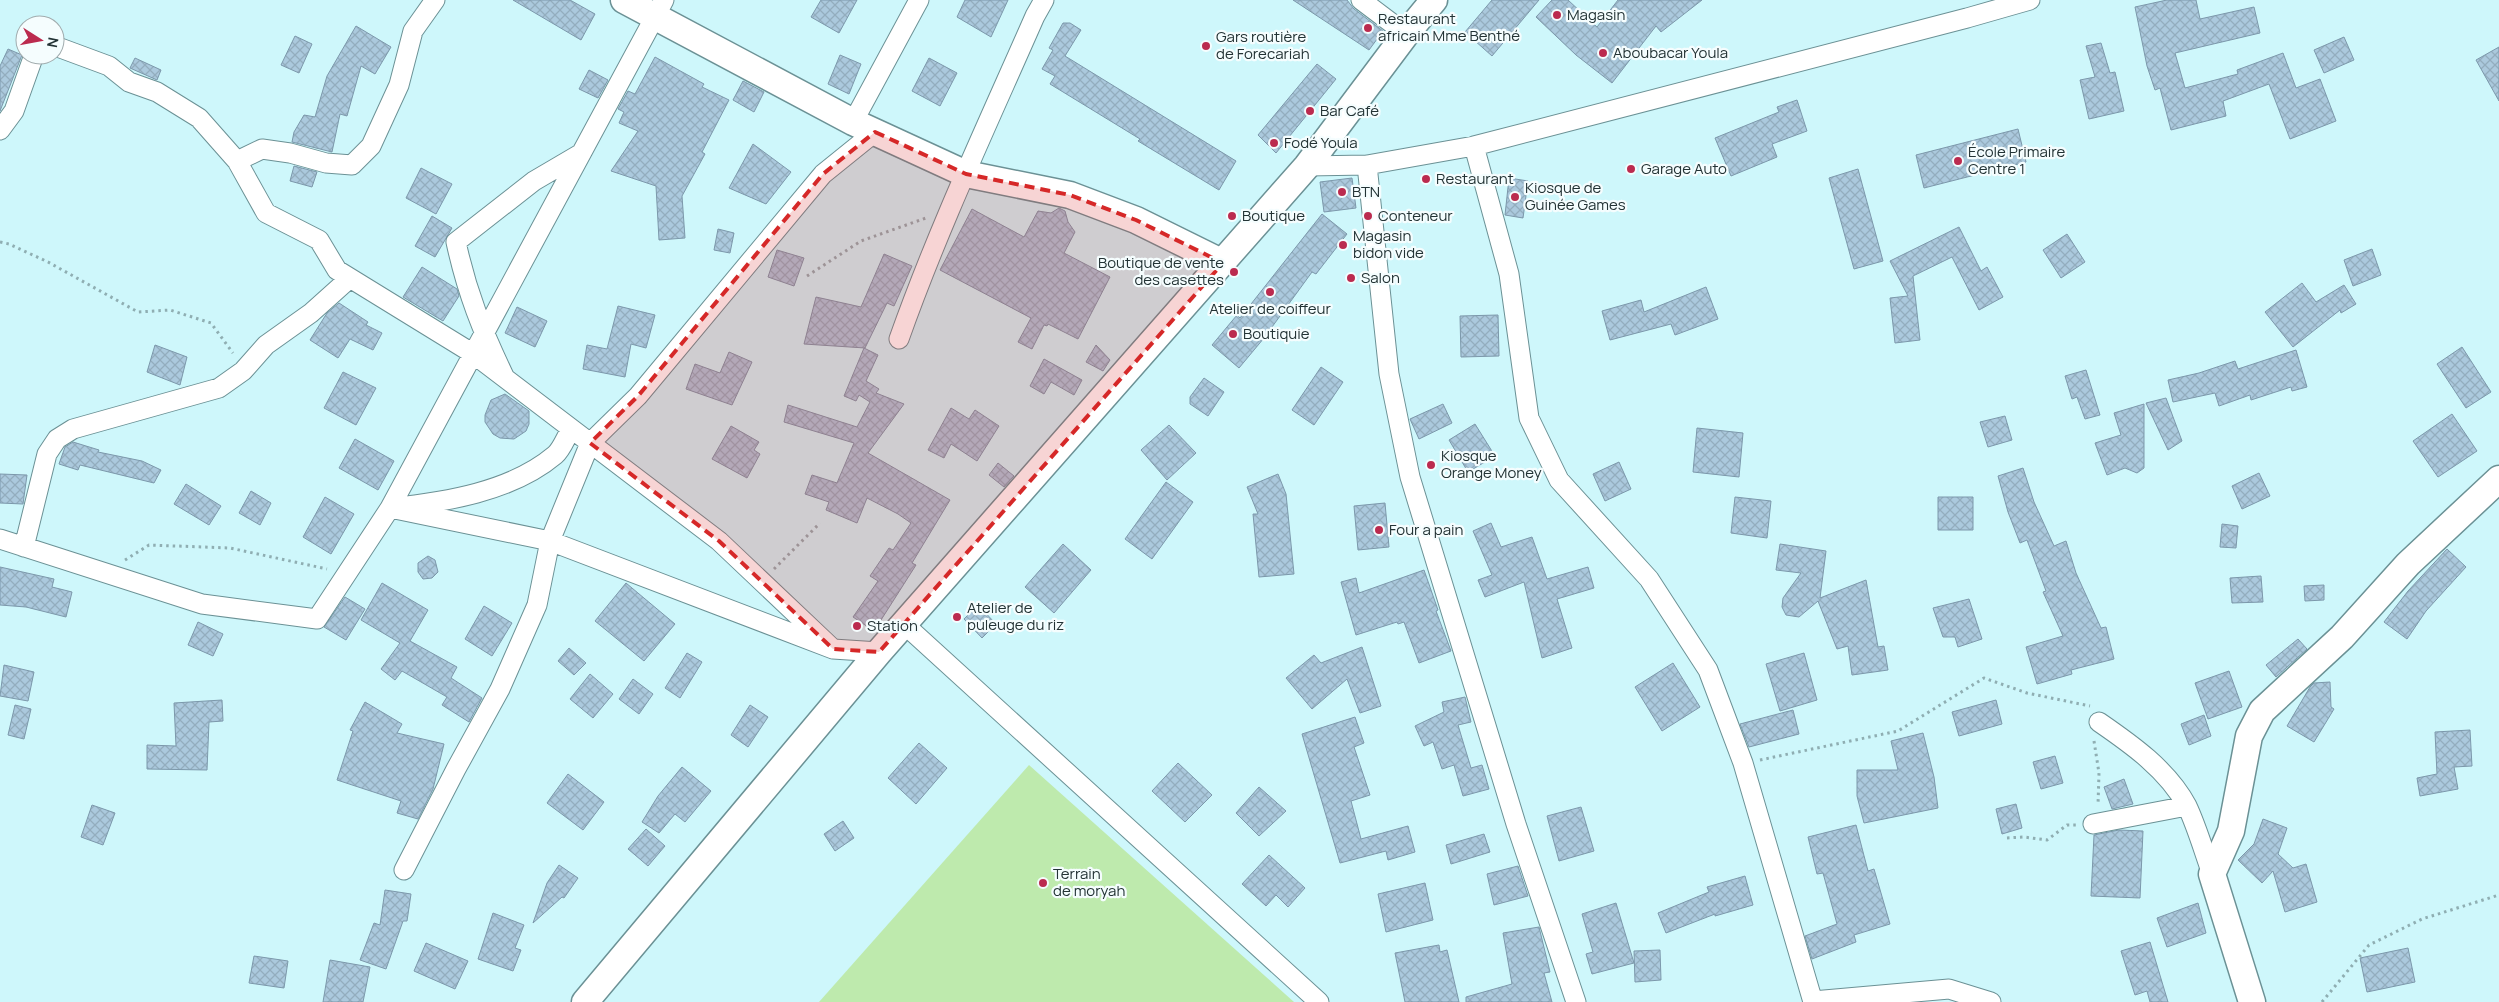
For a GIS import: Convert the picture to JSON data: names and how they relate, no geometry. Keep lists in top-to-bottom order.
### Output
{
  "places": [
    "Magasin",
    "Restaurant africain Mme Benthé",
    "Gars routière de Forecariah",
    "Aboubacar Youla",
    "Bar Café",
    "Fodé Youla",
    "École Primaire Centre 1",
    "Garage Auto",
    "Restaurant",
    "BTN",
    "Kiosque de Guinée Games",
    "Boutique",
    "Conteneur",
    "Magasin bidon vide",
    "Boutique de vente des casettes",
    "Salon",
    "Atelier de coiffeur",
    "Boutiquie",
    "Kiosque Orange Money",
    "Four a pain",
    "Atelier de puleuge du riz",
    "Station",
    "Terrain de moryah"
  ],
  "north": "right"
}
